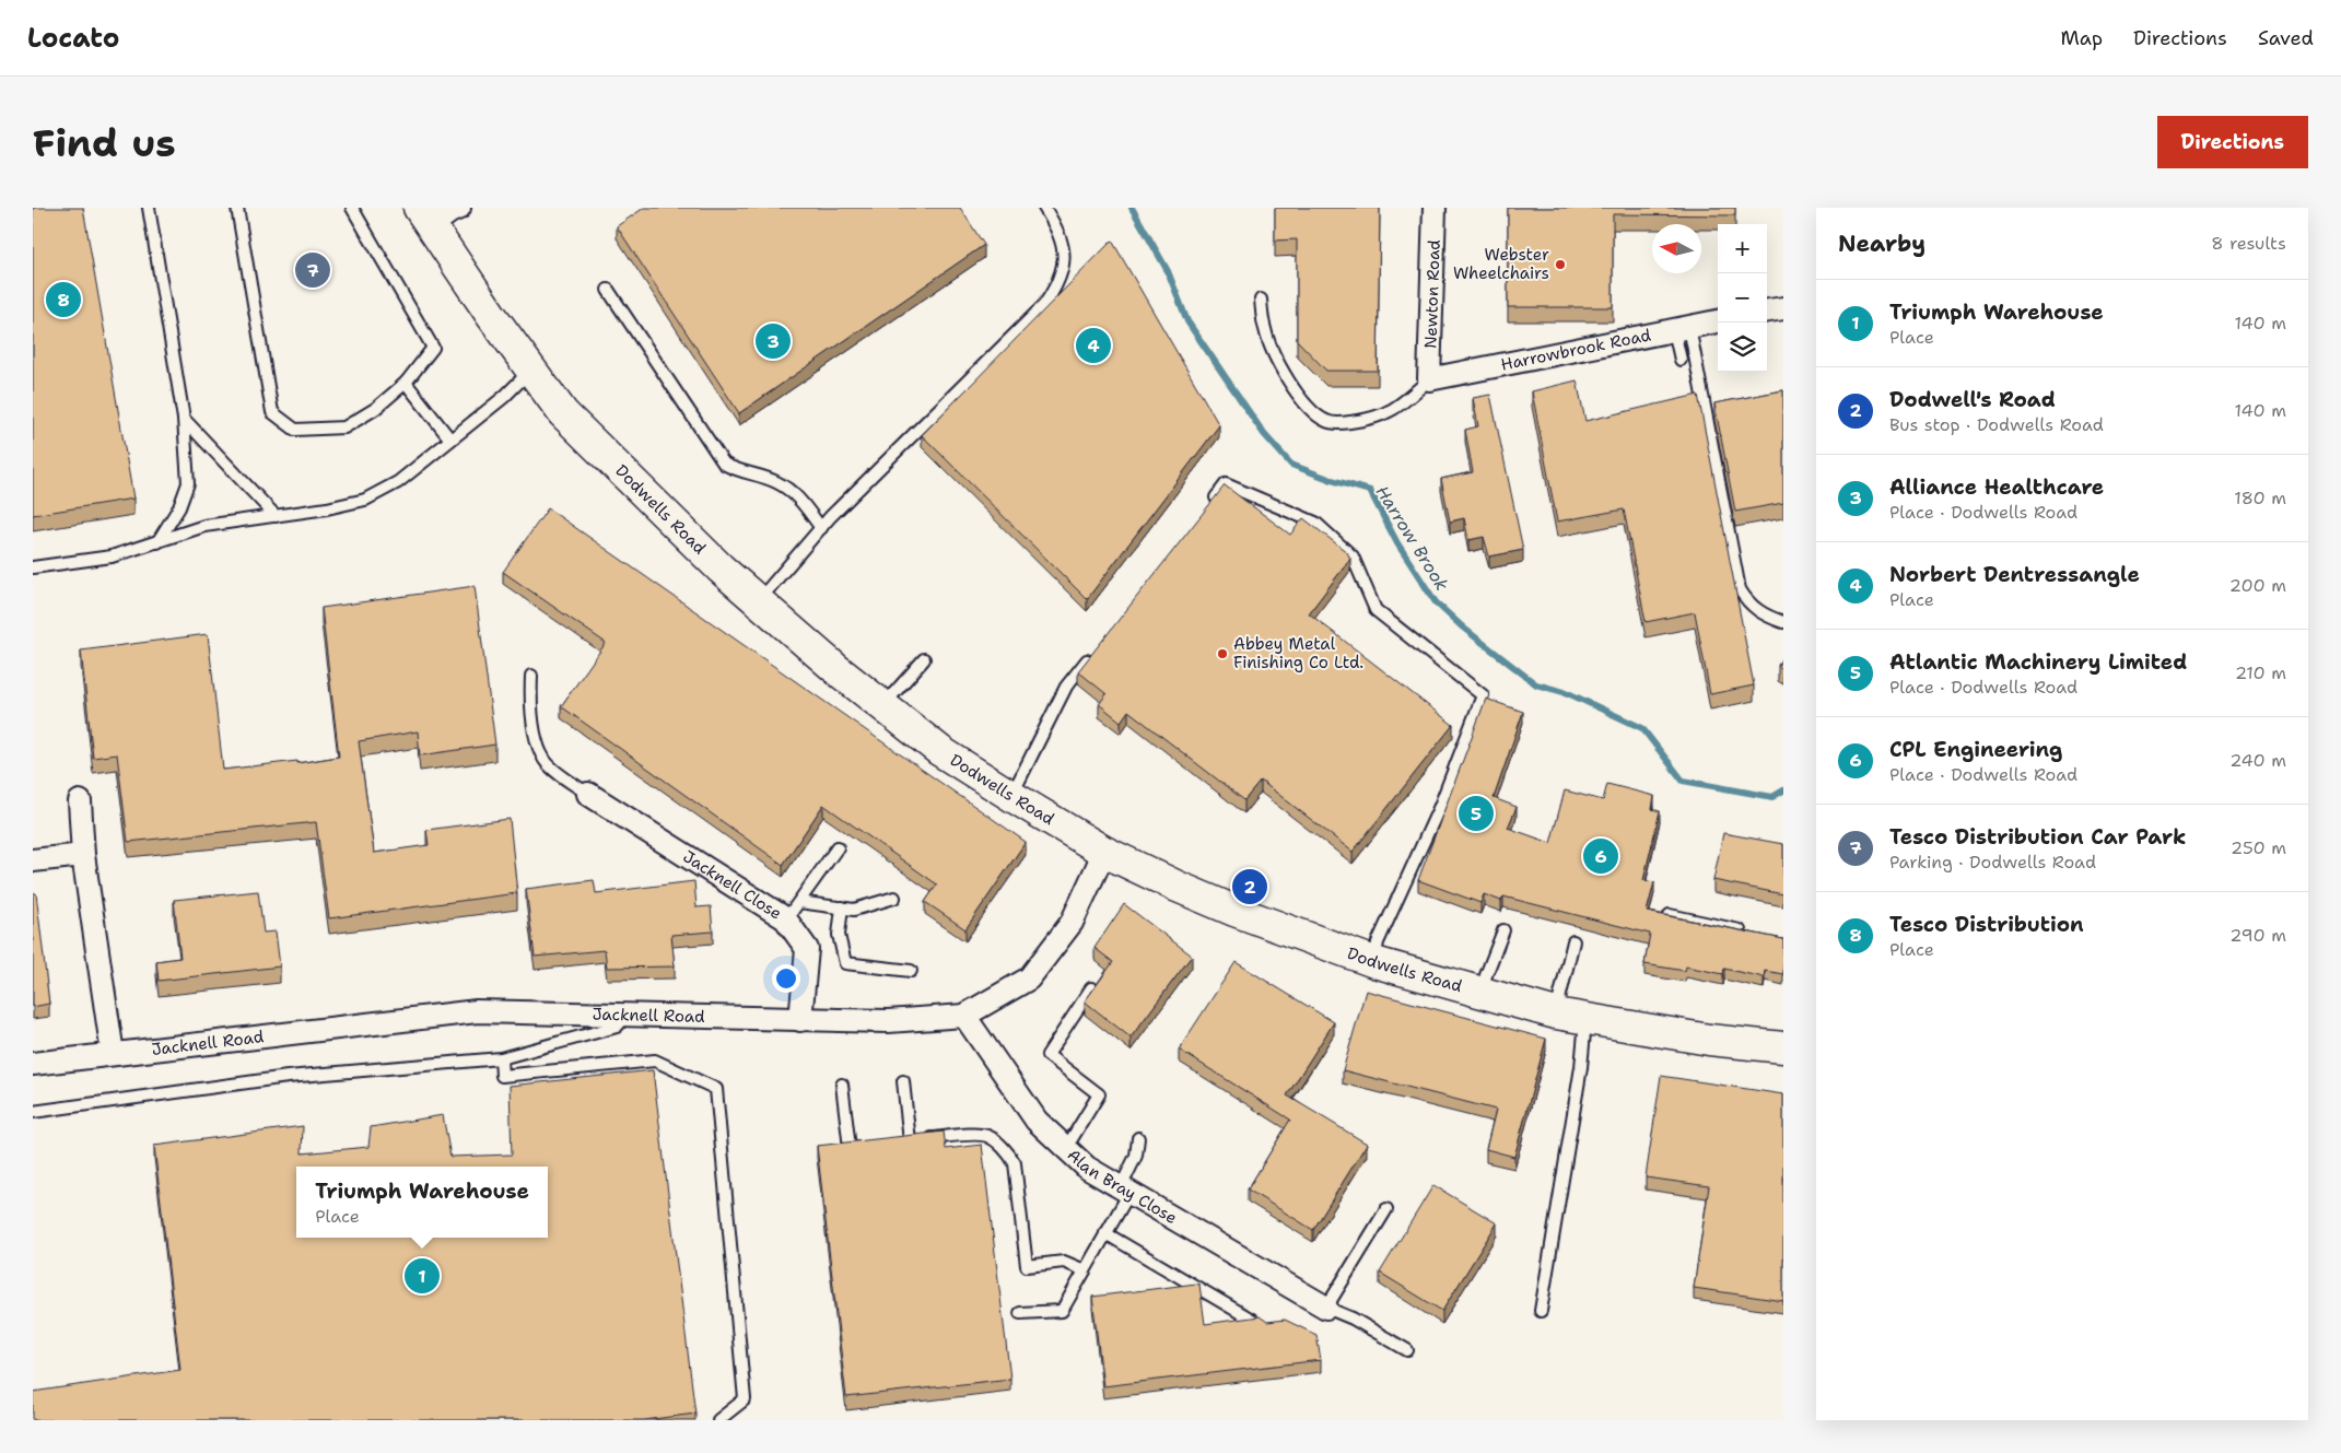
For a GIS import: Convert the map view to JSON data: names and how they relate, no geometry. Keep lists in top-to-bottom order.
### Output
{
  "streets": {
    "main road": ["Dodwells Road"],
    "street": [
      "Newton Road",
      "Harrowbrook Road",
      "Jacknell Close",
      "Jacknell Road",
      "Alan Bray Close"
    ]
  },
  "crossings": [
    ["Newton Road", "Harrowbrook Road"],
    ["Dodwells Road", "Jacknell Road"],
    ["Jacknell Close", "Jacknell Road"],
    ["Jacknell Road", "Alan Bray Close"]
  ],
  "water": ["Harrow Brook"],
  "places": ["Webster Wheelchairs", "Abbey Metal Finishing Co Ltd."],
  "north": "left",
  "page": {
    "header": "Locato",
    "nav": ["Map", "Directions", "Saved"],
    "buttons": "Directions",
    "title": "Find us",
    "heading": ["Nearby", "8 results"],
    "map_buttons": ["+", "−"],
    "pins": [
      "7",
      "8",
      "3",
      "4",
      "5",
      "6",
      "2",
      "1"
    ],
    "list": [
      {
        "mark": "1",
        "name": "Triumph Warehouse",
        "note": "Place",
        "value": "140 m"
      },
      {
        "mark": "2",
        "name": "Dodwell's Road",
        "note": "Bus stop · Dodwells Road",
        "value": "140 m"
      },
      {
        "mark": "3",
        "name": "Alliance Healthcare",
        "note": "Place · Dodwells Road",
        "value": "180 m"
      },
      {
        "mark": "4",
        "name": "Norbert Dentressangle",
        "note": "Place",
        "value": "200 m"
      },
      {
        "mark": "5",
        "name": "Atlantic Machinery Limited",
        "note": "Place · Dodwells Road",
        "value": "210 m"
      },
      {
        "mark": "6",
        "name": "CPL Engineering",
        "note": "Place · Dodwells Road",
        "value": "240 m"
      },
      {
        "mark": "7",
        "name": "Tesco Distribution Car Park",
        "note": "Parking · Dodwells Road",
        "value": "250 m"
      },
      {
        "mark": "8",
        "name": "Tesco Distribution",
        "note": "Place",
        "value": "290 m"
      }
    ],
    "popup": ["Triumph Warehouse", "Place"]
  }
}
